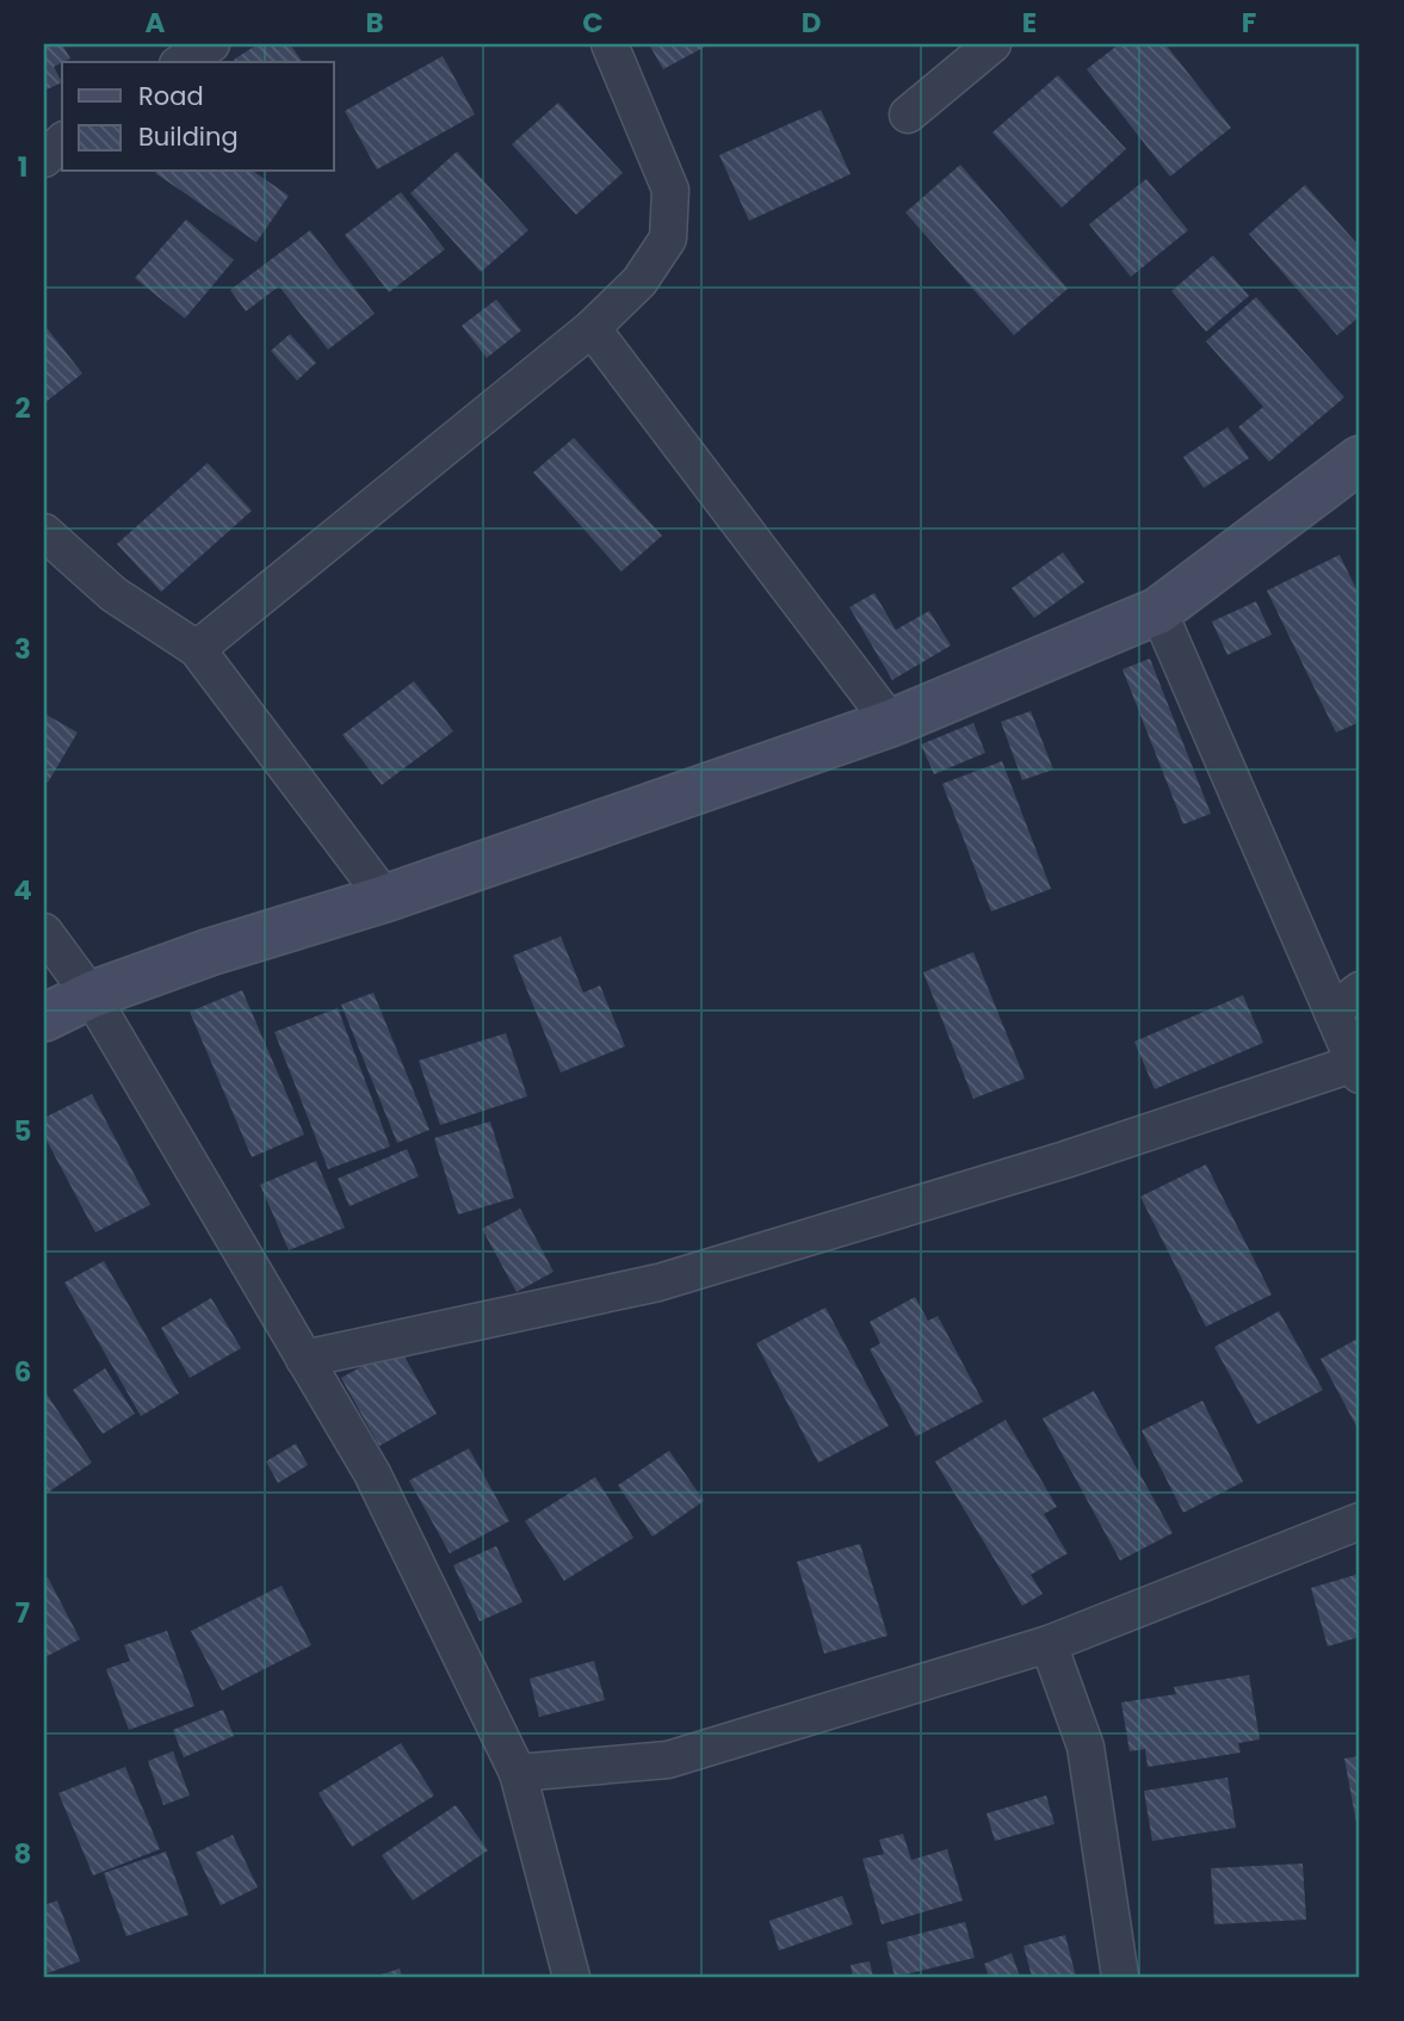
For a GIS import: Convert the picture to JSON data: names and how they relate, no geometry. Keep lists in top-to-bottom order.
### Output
{
  "legend": ["Road", "Building"],
  "grid": {
    "columns": [
      "A",
      "B",
      "C",
      "D",
      "E",
      "F"
    ],
    "rows": [
      "1",
      "2",
      "3",
      "4",
      "5",
      "6",
      "7",
      "8"
    ]
  }
}
